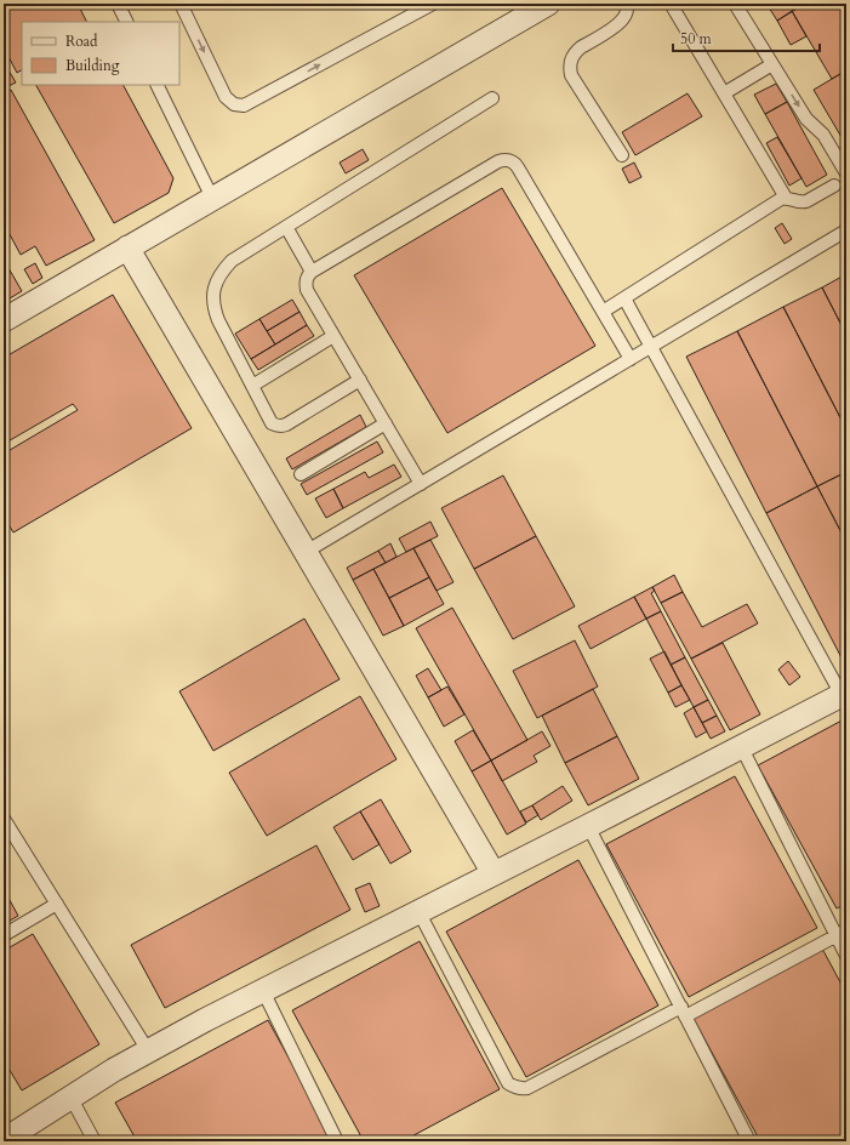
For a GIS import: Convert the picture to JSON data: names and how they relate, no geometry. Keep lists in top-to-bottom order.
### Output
{
  "legend": ["Road", "Building"],
  "scale_bar": "50 m"
}
